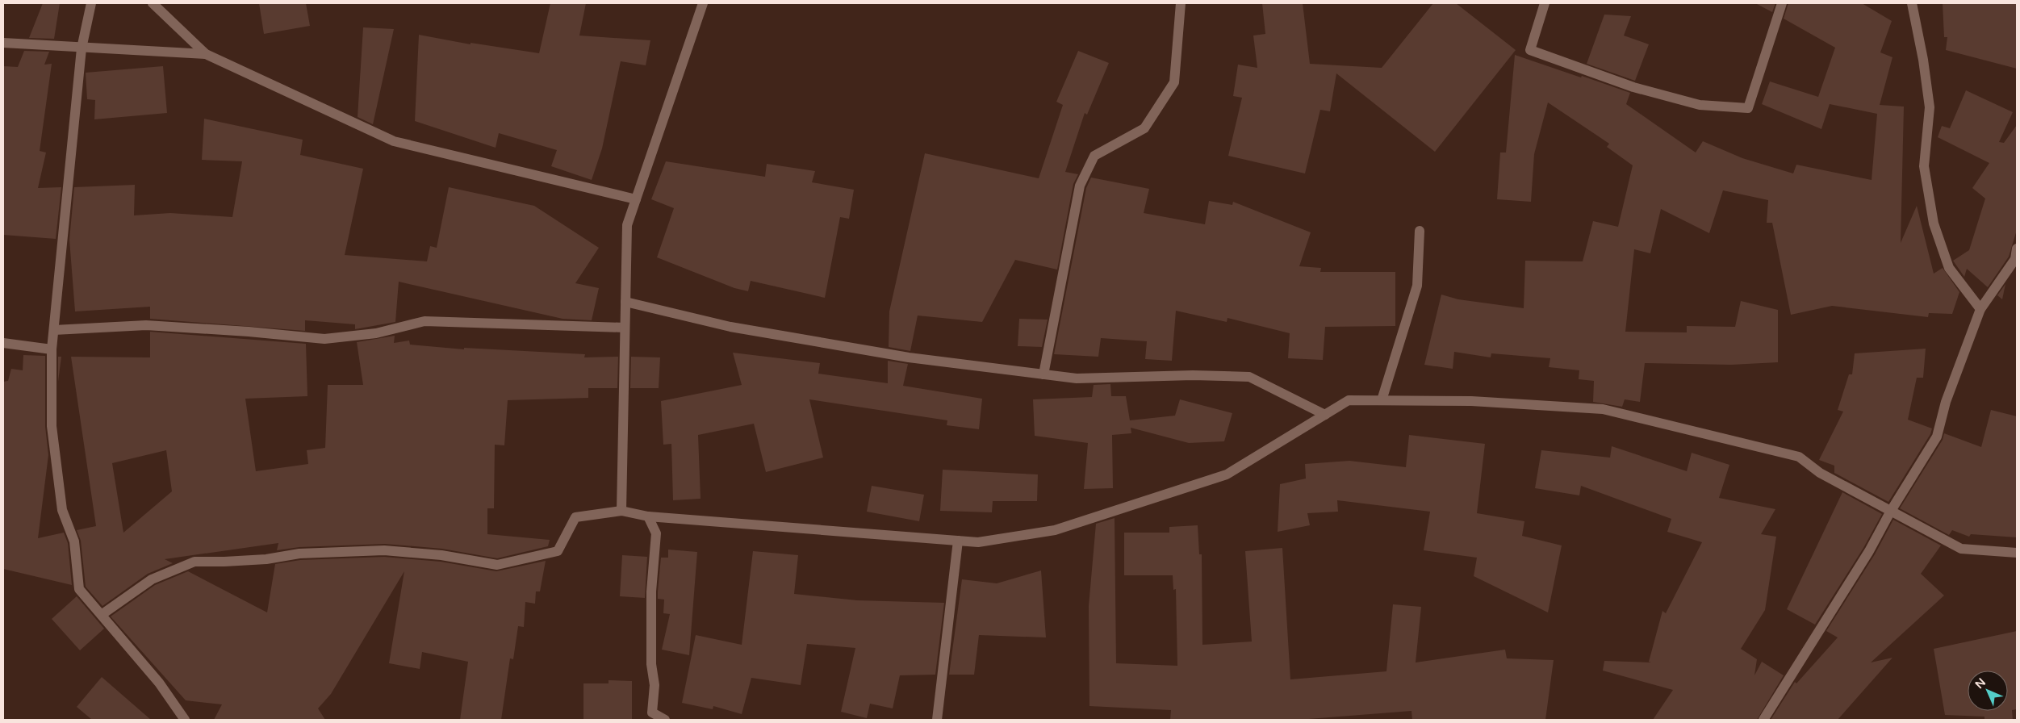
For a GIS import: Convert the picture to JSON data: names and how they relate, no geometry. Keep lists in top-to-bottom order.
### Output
{
  "north": "top left"
}
